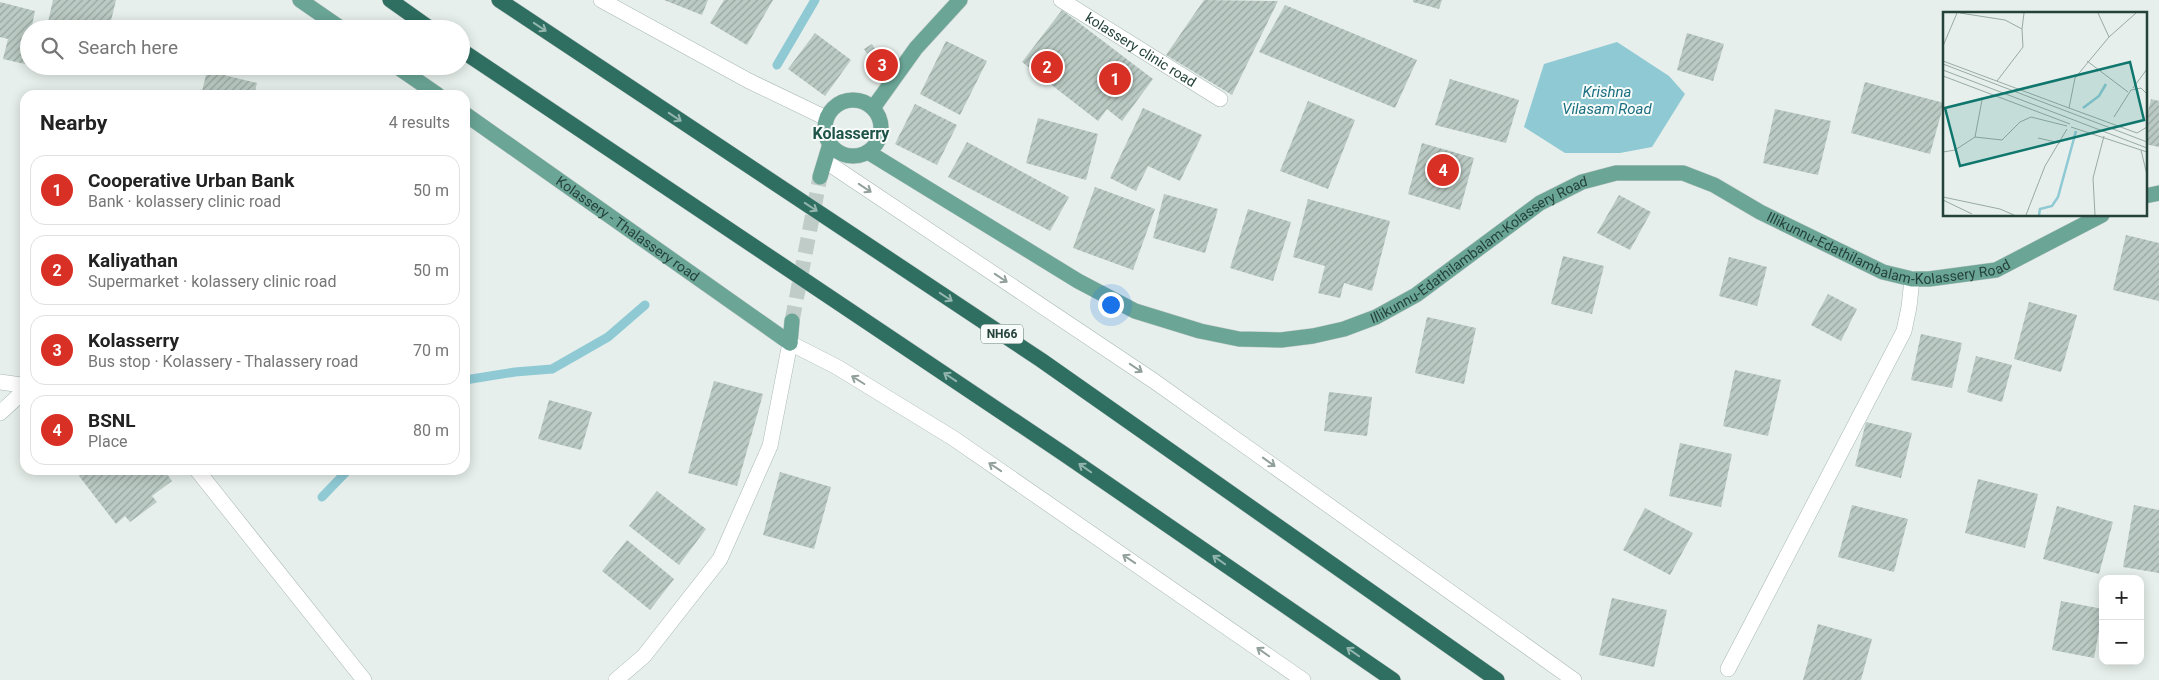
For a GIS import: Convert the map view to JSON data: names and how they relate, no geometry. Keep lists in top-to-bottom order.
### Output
{
  "streets": {
    "highway": ["NH66"],
    "main road": ["Kolassery - Thalassery road", "Illikunnu-Edathilambalam-Kolassery Road"],
    "street": ["kolassery clinic road"]
  },
  "districts": ["Kolasserry"],
  "water": ["Krishna Vilasam Road"],
  "page": {
    "search": "Search here",
    "pins": [
      "3",
      "2",
      "1",
      "4"
    ],
    "heading": ["Nearby", "4 results"],
    "list": [
      {
        "mark": "1",
        "name": "Cooperative Urban Bank",
        "note": "Bank · kolassery clinic road",
        "value": "50 m"
      },
      {
        "mark": "2",
        "name": "Kaliyathan",
        "note": "Supermarket · kolassery clinic road",
        "value": "50 m"
      },
      {
        "mark": "3",
        "name": "Kolasserry",
        "note": "Bus stop · Kolassery - Thalassery road",
        "value": "70 m"
      },
      {
        "mark": "4",
        "name": "BSNL",
        "note": "Place",
        "value": "80 m"
      }
    ],
    "map_buttons": ["+", "−"]
  }
}
